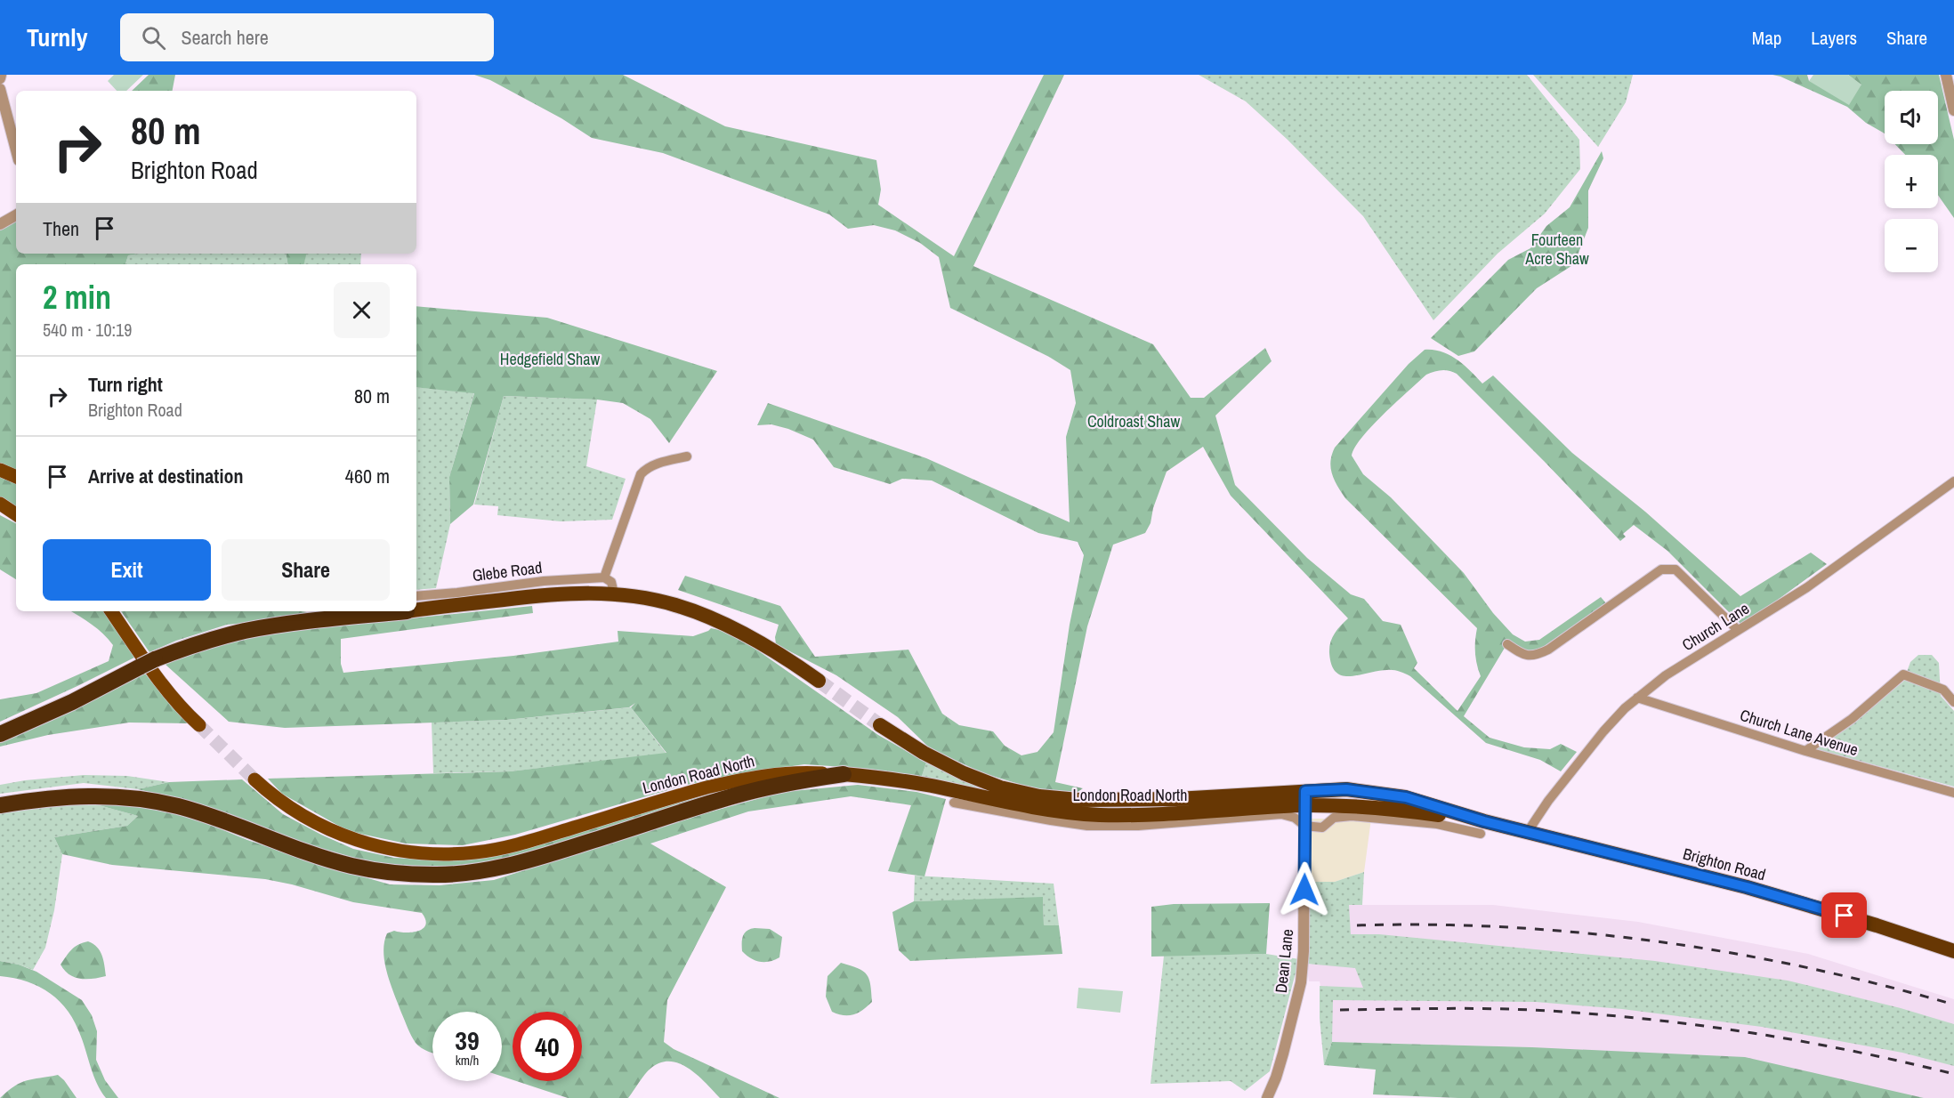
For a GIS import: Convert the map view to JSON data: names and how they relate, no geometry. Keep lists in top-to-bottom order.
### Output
{
  "streets": {
    "highway": ["London Road North", "Brighton Road"],
    "street": [
      "Glebe Road",
      "Church Lane",
      "Church Lane Avenue",
      "Dean Lane"
    ]
  },
  "crossings": [
    ["Church Lane", "Church Lane Avenue"],
    ["Church Lane", "Brighton Road"],
    ["London Road North", "Brighton Road"],
    ["London Road North", "Dean Lane"],
    ["Brighton Road", "Dean Lane"]
  ],
  "parks": ["Fourteen Acre Shaw", "Hedgefield Shaw", "Coldroast Shaw"],
  "page": {
    "header": "Turnly",
    "search": "Search here",
    "nav": ["Map", "Layers", "Share"],
    "map_buttons": ["+", "−"],
    "turn": ["80 m", "Brighton Road"],
    "then": "Then",
    "heading": ["2 min", "540 m · 10:19"],
    "list": [
      {
        "name": "Turn right",
        "note": "Brighton Road",
        "value": "80 m"
      },
      {
        "name": "Arrive at destination",
        "value": "460 m"
      }
    ],
    "buttons": ["Exit", "Share"],
    "speed": "39 km/h",
    "limit": "40"
  }
}
